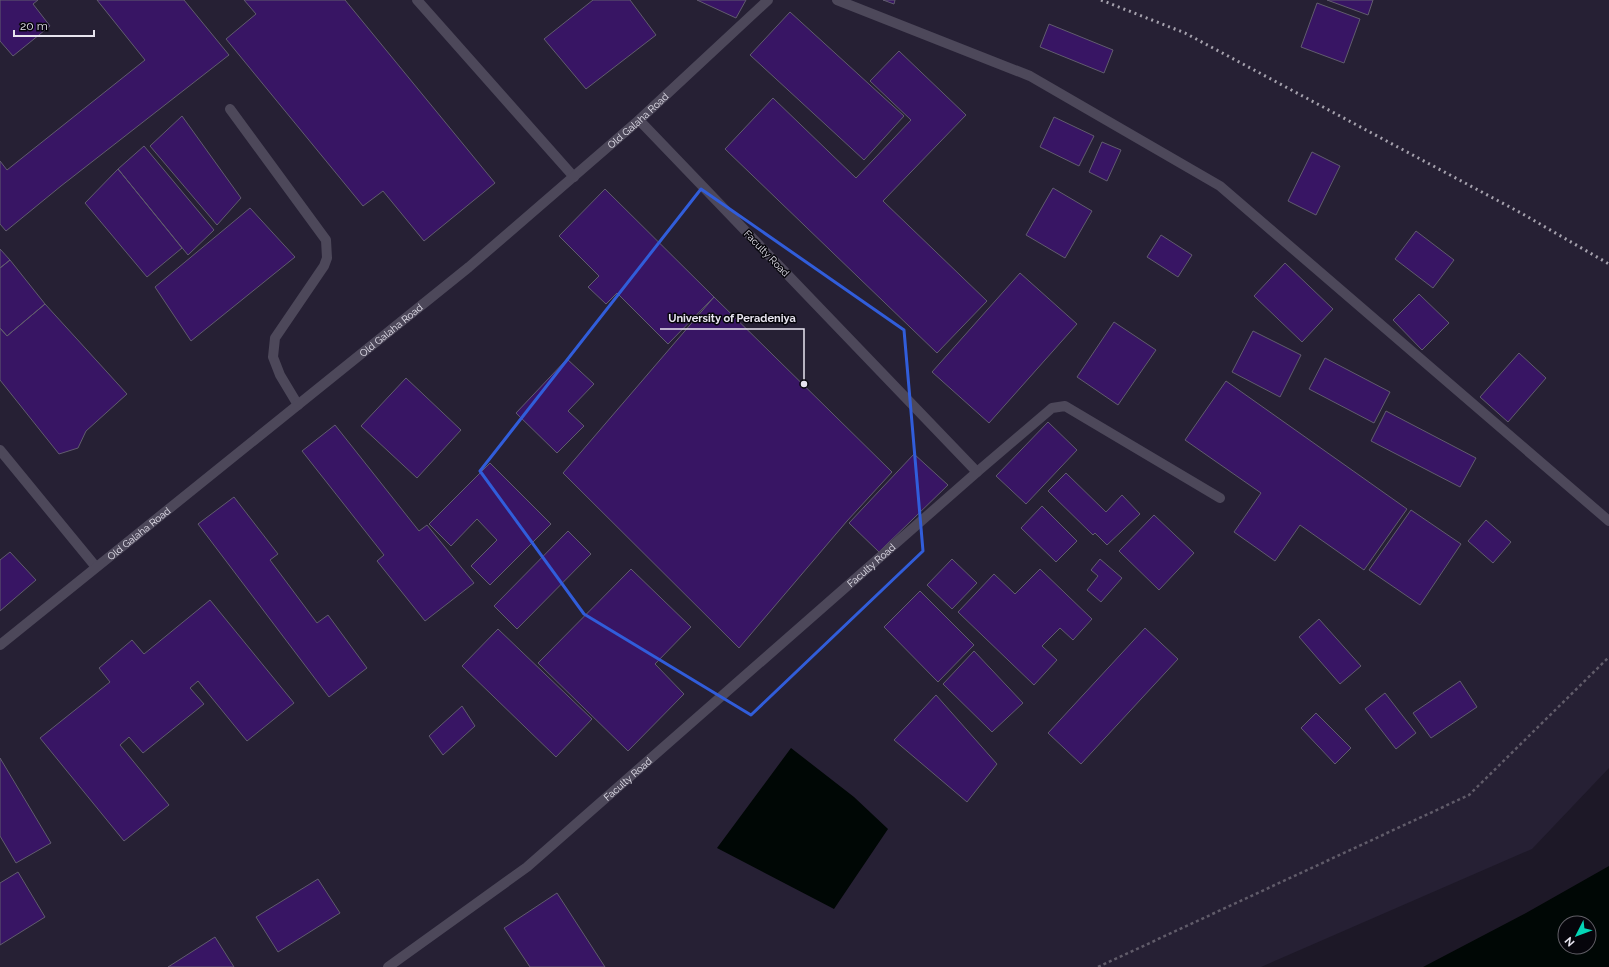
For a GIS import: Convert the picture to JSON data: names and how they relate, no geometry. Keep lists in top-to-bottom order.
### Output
{
  "streets": {
    "lane": ["Old Galaha Road", "Faculty Road"]
  },
  "crossings": [
    ["Old Galaha Road", "Faculty Road"]
  ],
  "places": ["University of Peradeniya"],
  "scale_bar": "20 m",
  "north": "bottom left"
}
